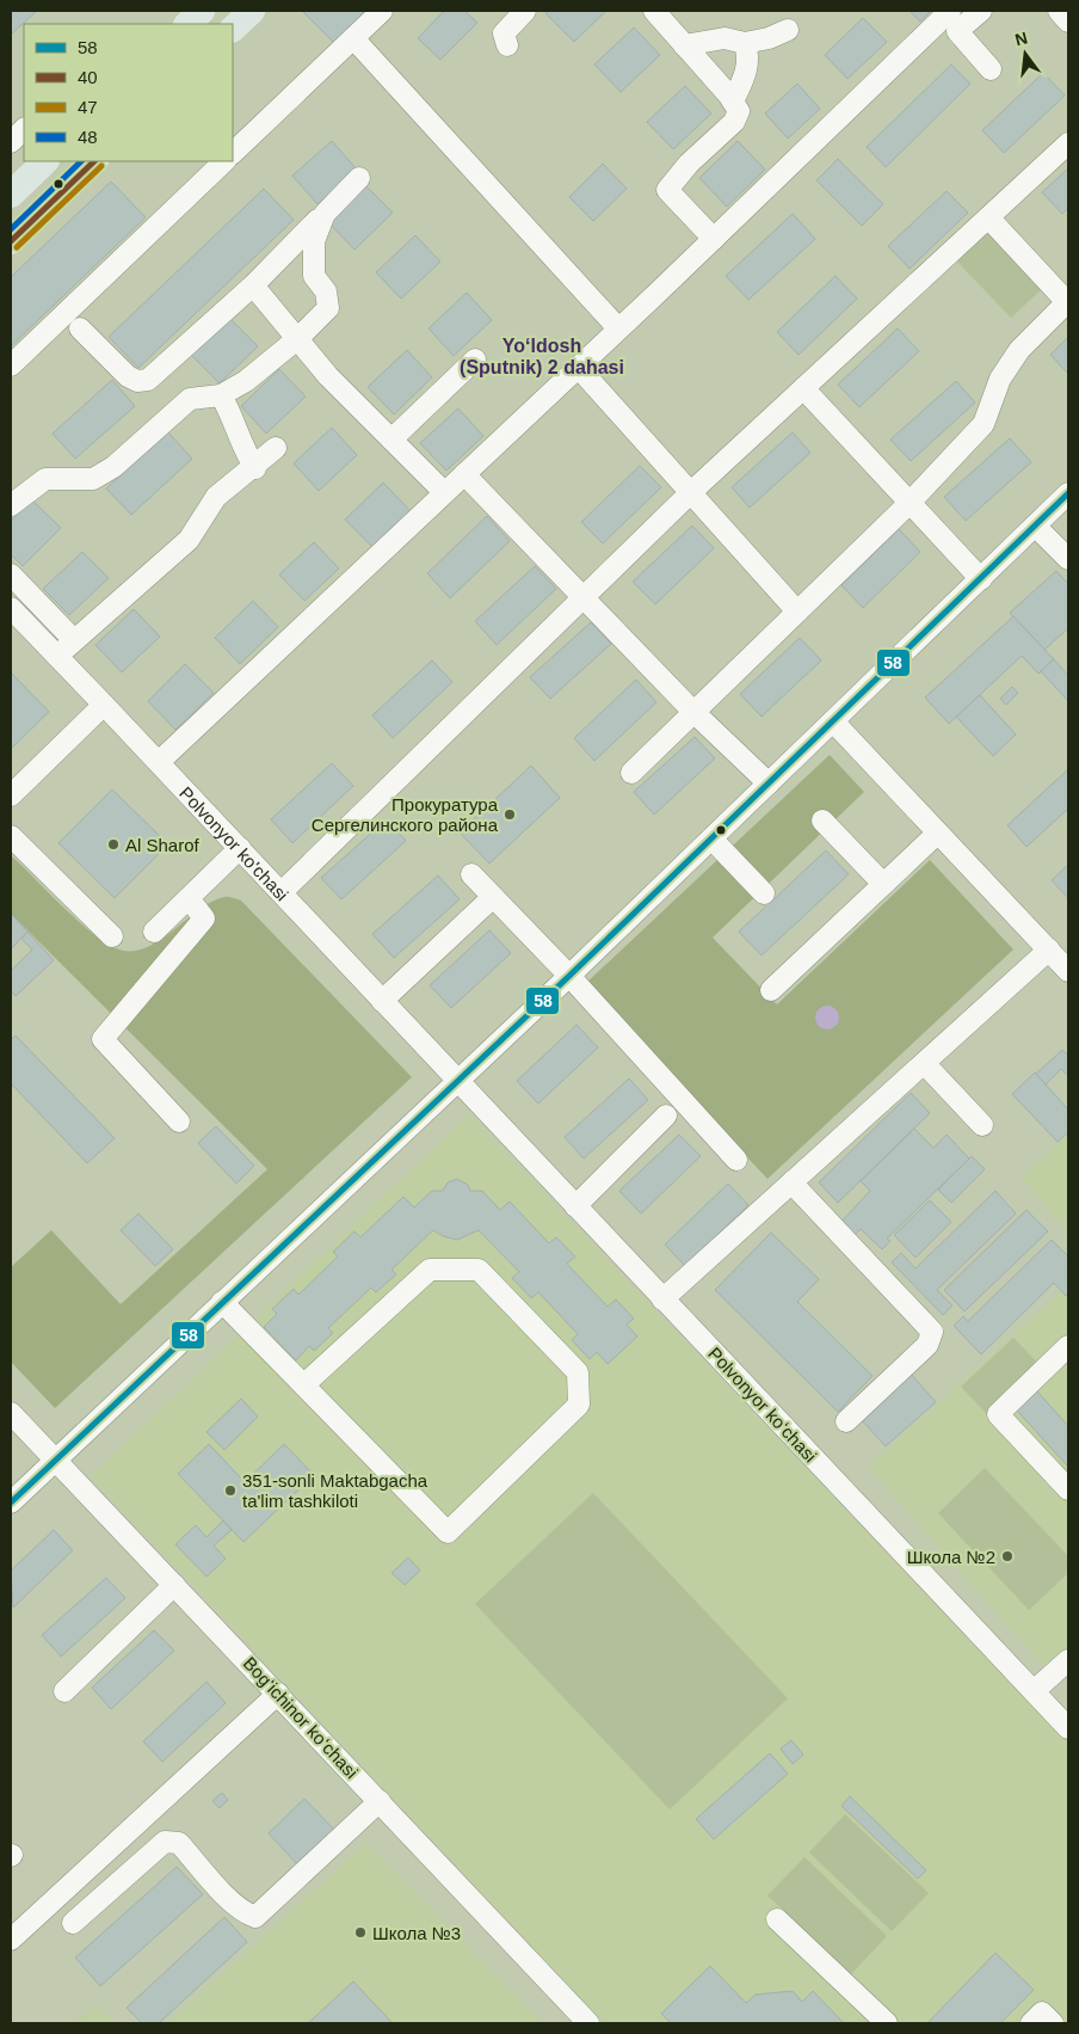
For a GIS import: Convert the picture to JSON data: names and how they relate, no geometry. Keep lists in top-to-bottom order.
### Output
{
  "streets": {
    "street": ["Polvonyor ko'chasi", "Polvonyor koʻchasi", "Bogʻichinor koʻchasi"]
  },
  "crossings": [
    ["Polvonyor ko'chasi", "Polvonyor koʻchasi"]
  ],
  "districts": ["Yo‘ldosh (Sputnik) 2 dahasi"],
  "places": [
    "Прокуратура Сергелинского района",
    "Al Sharof",
    "351-sonli Maktabgacha ta'lim tashkiloti",
    "Школа №2",
    "Школа №3"
  ],
  "lines": [
    "transit line 40",
    "transit line 48",
    "transit line 47",
    "transit line 58"
  ],
  "legend": [
    "58",
    "40",
    "47",
    "48"
  ],
  "north": "top"
}
